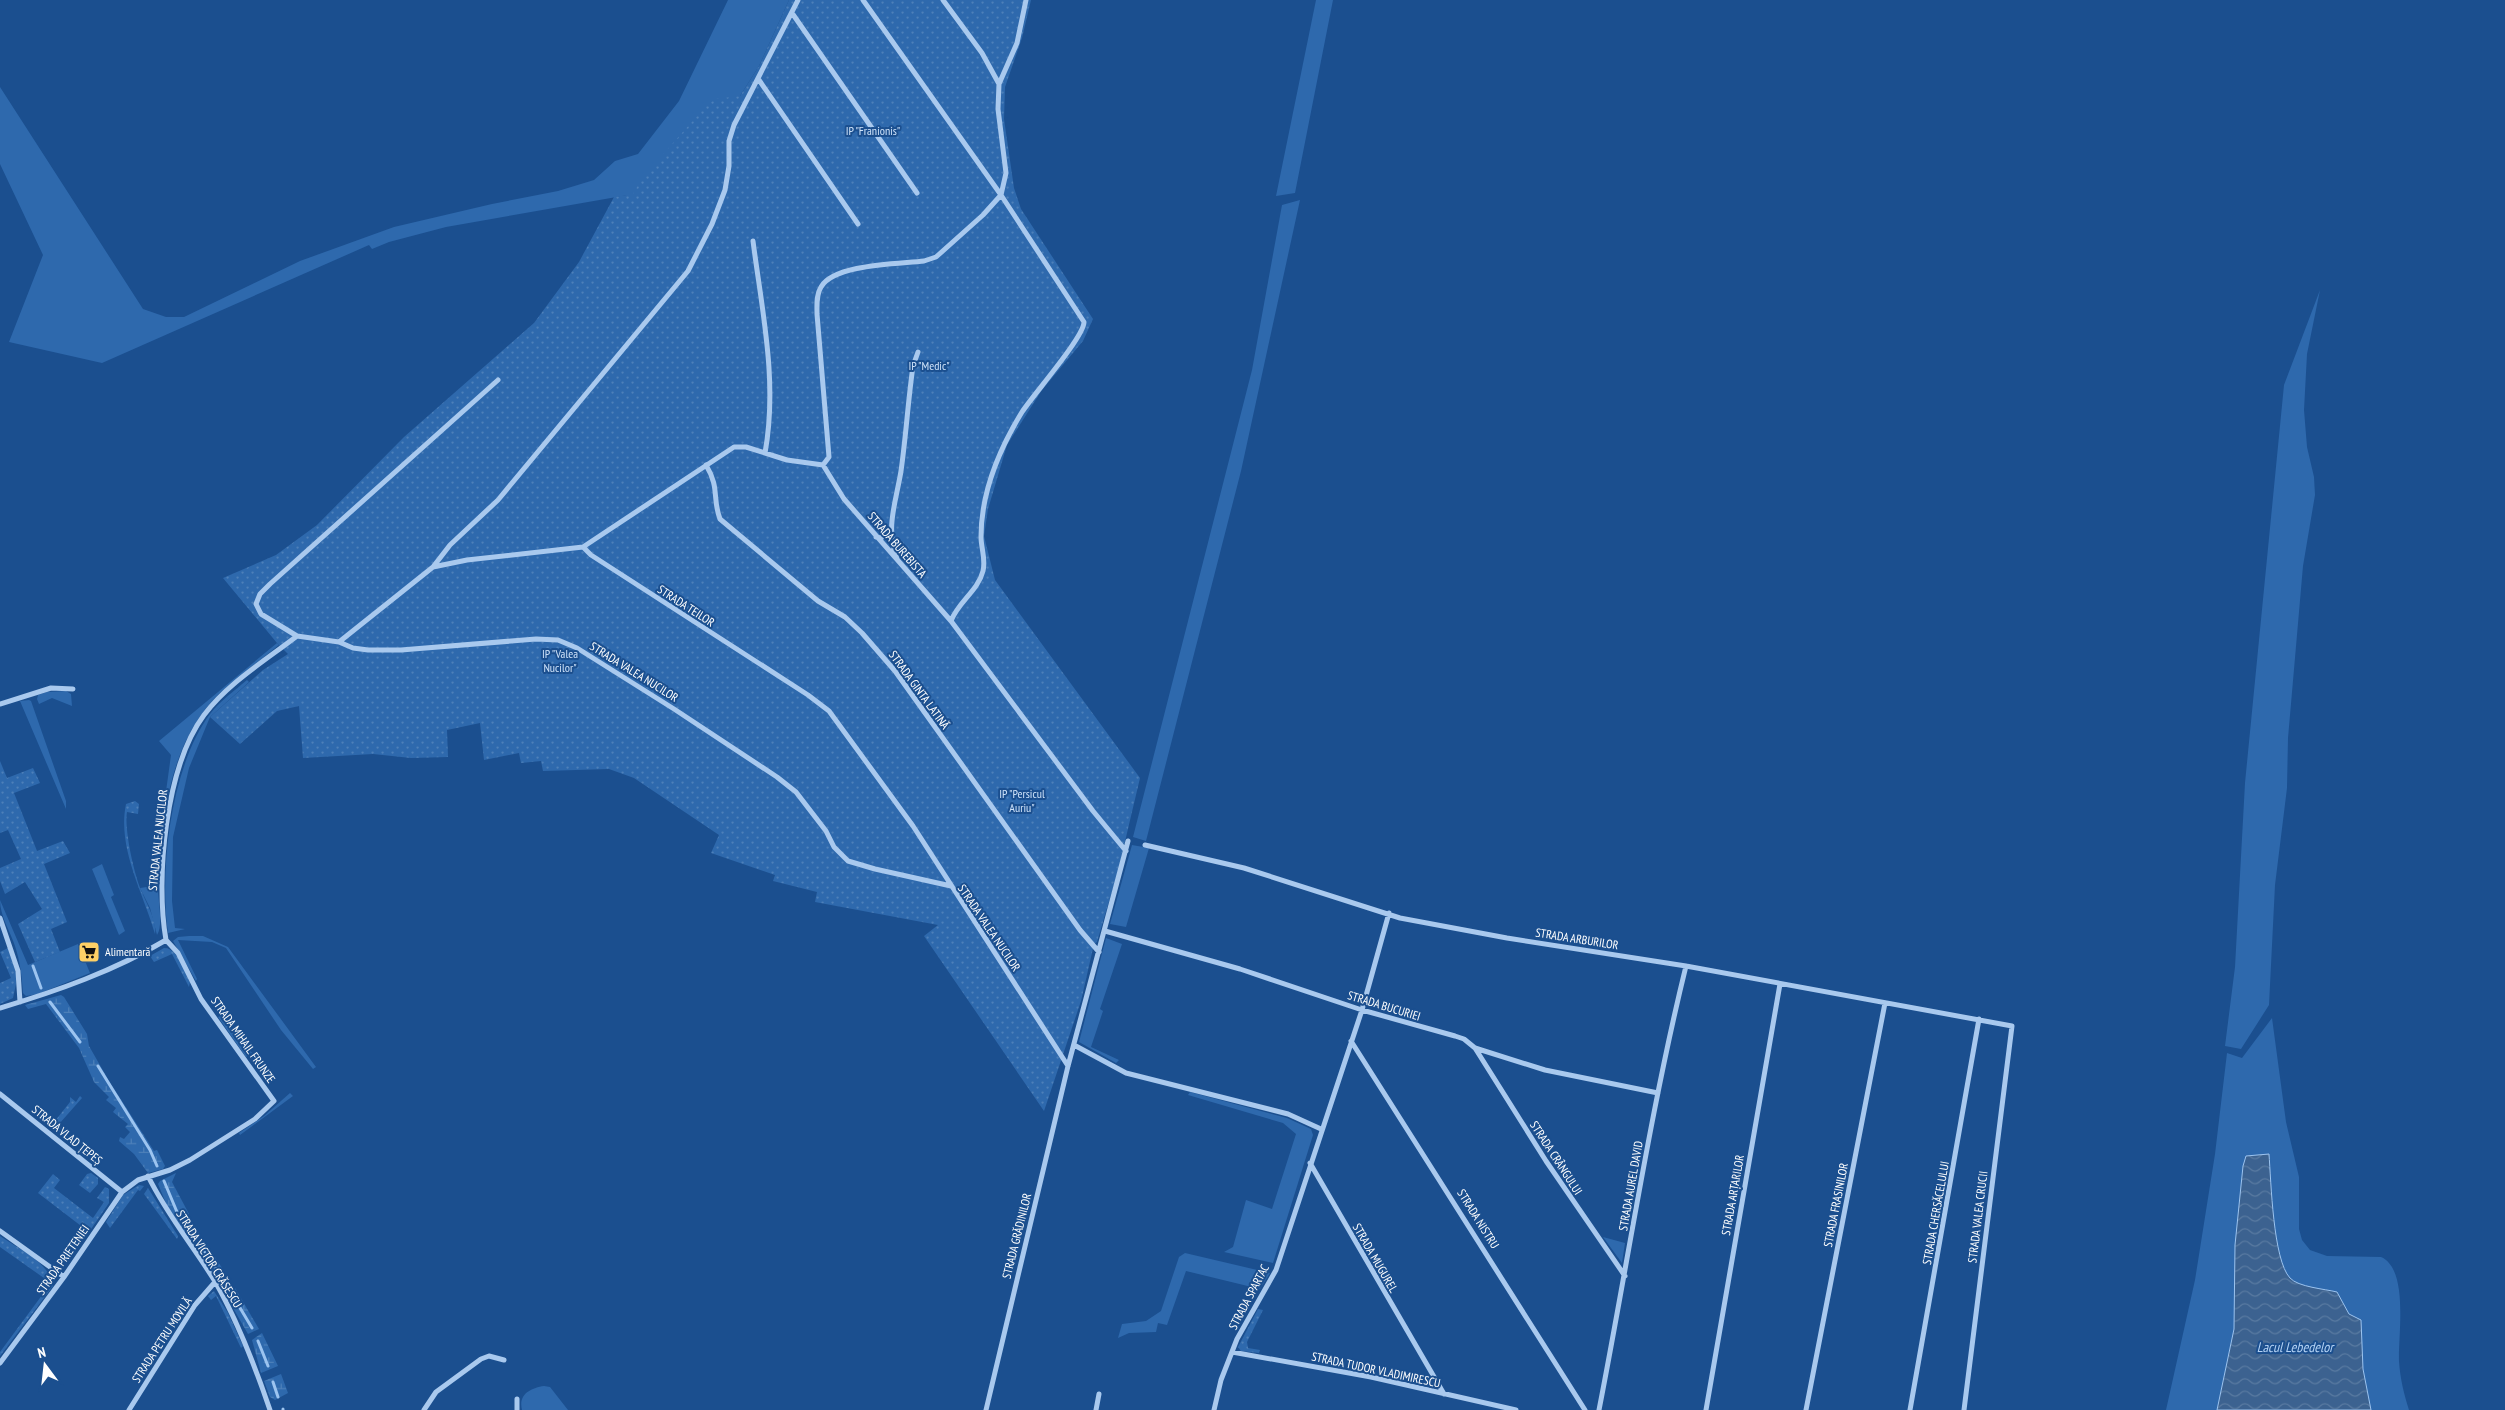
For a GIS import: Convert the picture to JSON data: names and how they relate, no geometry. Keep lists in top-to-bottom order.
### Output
{
  "streets": {
    "street": [
      "STRADA BUREBISTA",
      "STRADA TEILOR",
      "STRADA VALEA NUCILOR",
      "STRADA GINTA LATINĂ",
      "STRADA ARBURILOR",
      "STRADA BUCURIEI",
      "STRADA MIHAIL FRUNZE",
      "STRADA VLAD ȚEPEȘ",
      "STRADA CRÂNGULUI",
      "STRADA AUREL DAVID",
      "STRADA ARȚARILOR",
      "STRADA FRASINILOR",
      "STRADA CHERSĂCELULUI",
      "STRADA VALEA CRUCII",
      "STRADA NISTRU",
      "STRADA GRĂDINILOR",
      "STRADA MUGUREL",
      "STRADA VICTOR CRĂSESCU",
      "STRADA PRIETENIEI",
      "STRADA SPARTAC",
      "STRADA PETRU MOVILĂ",
      "STRADA TUDOR VLADIMIRESCU"
    ]
  },
  "crossings": [
    ["STRADA BUREBISTA", "STRADA GRĂDINILOR"],
    ["STRADA TEILOR", "STRADA VALEA NUCILOR"],
    ["STRADA VALEA NUCILOR", "STRADA MIHAIL FRUNZE"],
    ["STRADA VALEA NUCILOR", "STRADA GRĂDINILOR"],
    ["STRADA GINTA LATINĂ", "STRADA GRĂDINILOR"],
    ["STRADA ARBURILOR", "STRADA AUREL DAVID"],
    ["STRADA ARBURILOR", "STRADA ARȚARILOR"],
    ["STRADA ARBURILOR", "STRADA FRASINILOR"],
    ["STRADA ARBURILOR", "STRADA CHERSĂCELULUI"],
    ["STRADA ARBURILOR", "STRADA VALEA CRUCII"],
    ["STRADA BUCURIEI", "STRADA CRÂNGULUI"],
    ["STRADA BUCURIEI", "STRADA AUREL DAVID"],
    ["STRADA BUCURIEI", "STRADA GRĂDINILOR"],
    ["STRADA MIHAIL FRUNZE", "STRADA VICTOR CRĂSESCU"],
    ["STRADA MIHAIL FRUNZE", "STRADA PRIETENIEI"],
    ["STRADA VLAD ȚEPEȘ", "STRADA PRIETENIEI"],
    ["STRADA CRÂNGULUI", "STRADA AUREL DAVID"],
    ["STRADA MUGUREL", "STRADA SPARTAC"],
    ["STRADA MUGUREL", "STRADA TUDOR VLADIMIRESCU"],
    ["STRADA VICTOR CRĂSESCU", "STRADA PRIETENIEI"],
    ["STRADA VICTOR CRĂSESCU", "STRADA PETRU MOVILĂ"],
    ["STRADA SPARTAC", "STRADA TUDOR VLADIMIRESCU"]
  ],
  "water": ["Lacul Lebedelor"],
  "parks": [
    "IP \"Franionis\"",
    "IP \"Medic\"",
    "IP \"Valea Nucilor\"",
    "IP \"Persicul Auriu\""
  ],
  "places": {
    "supermarket": ["Alimentară"]
  },
  "north": "top"
}
